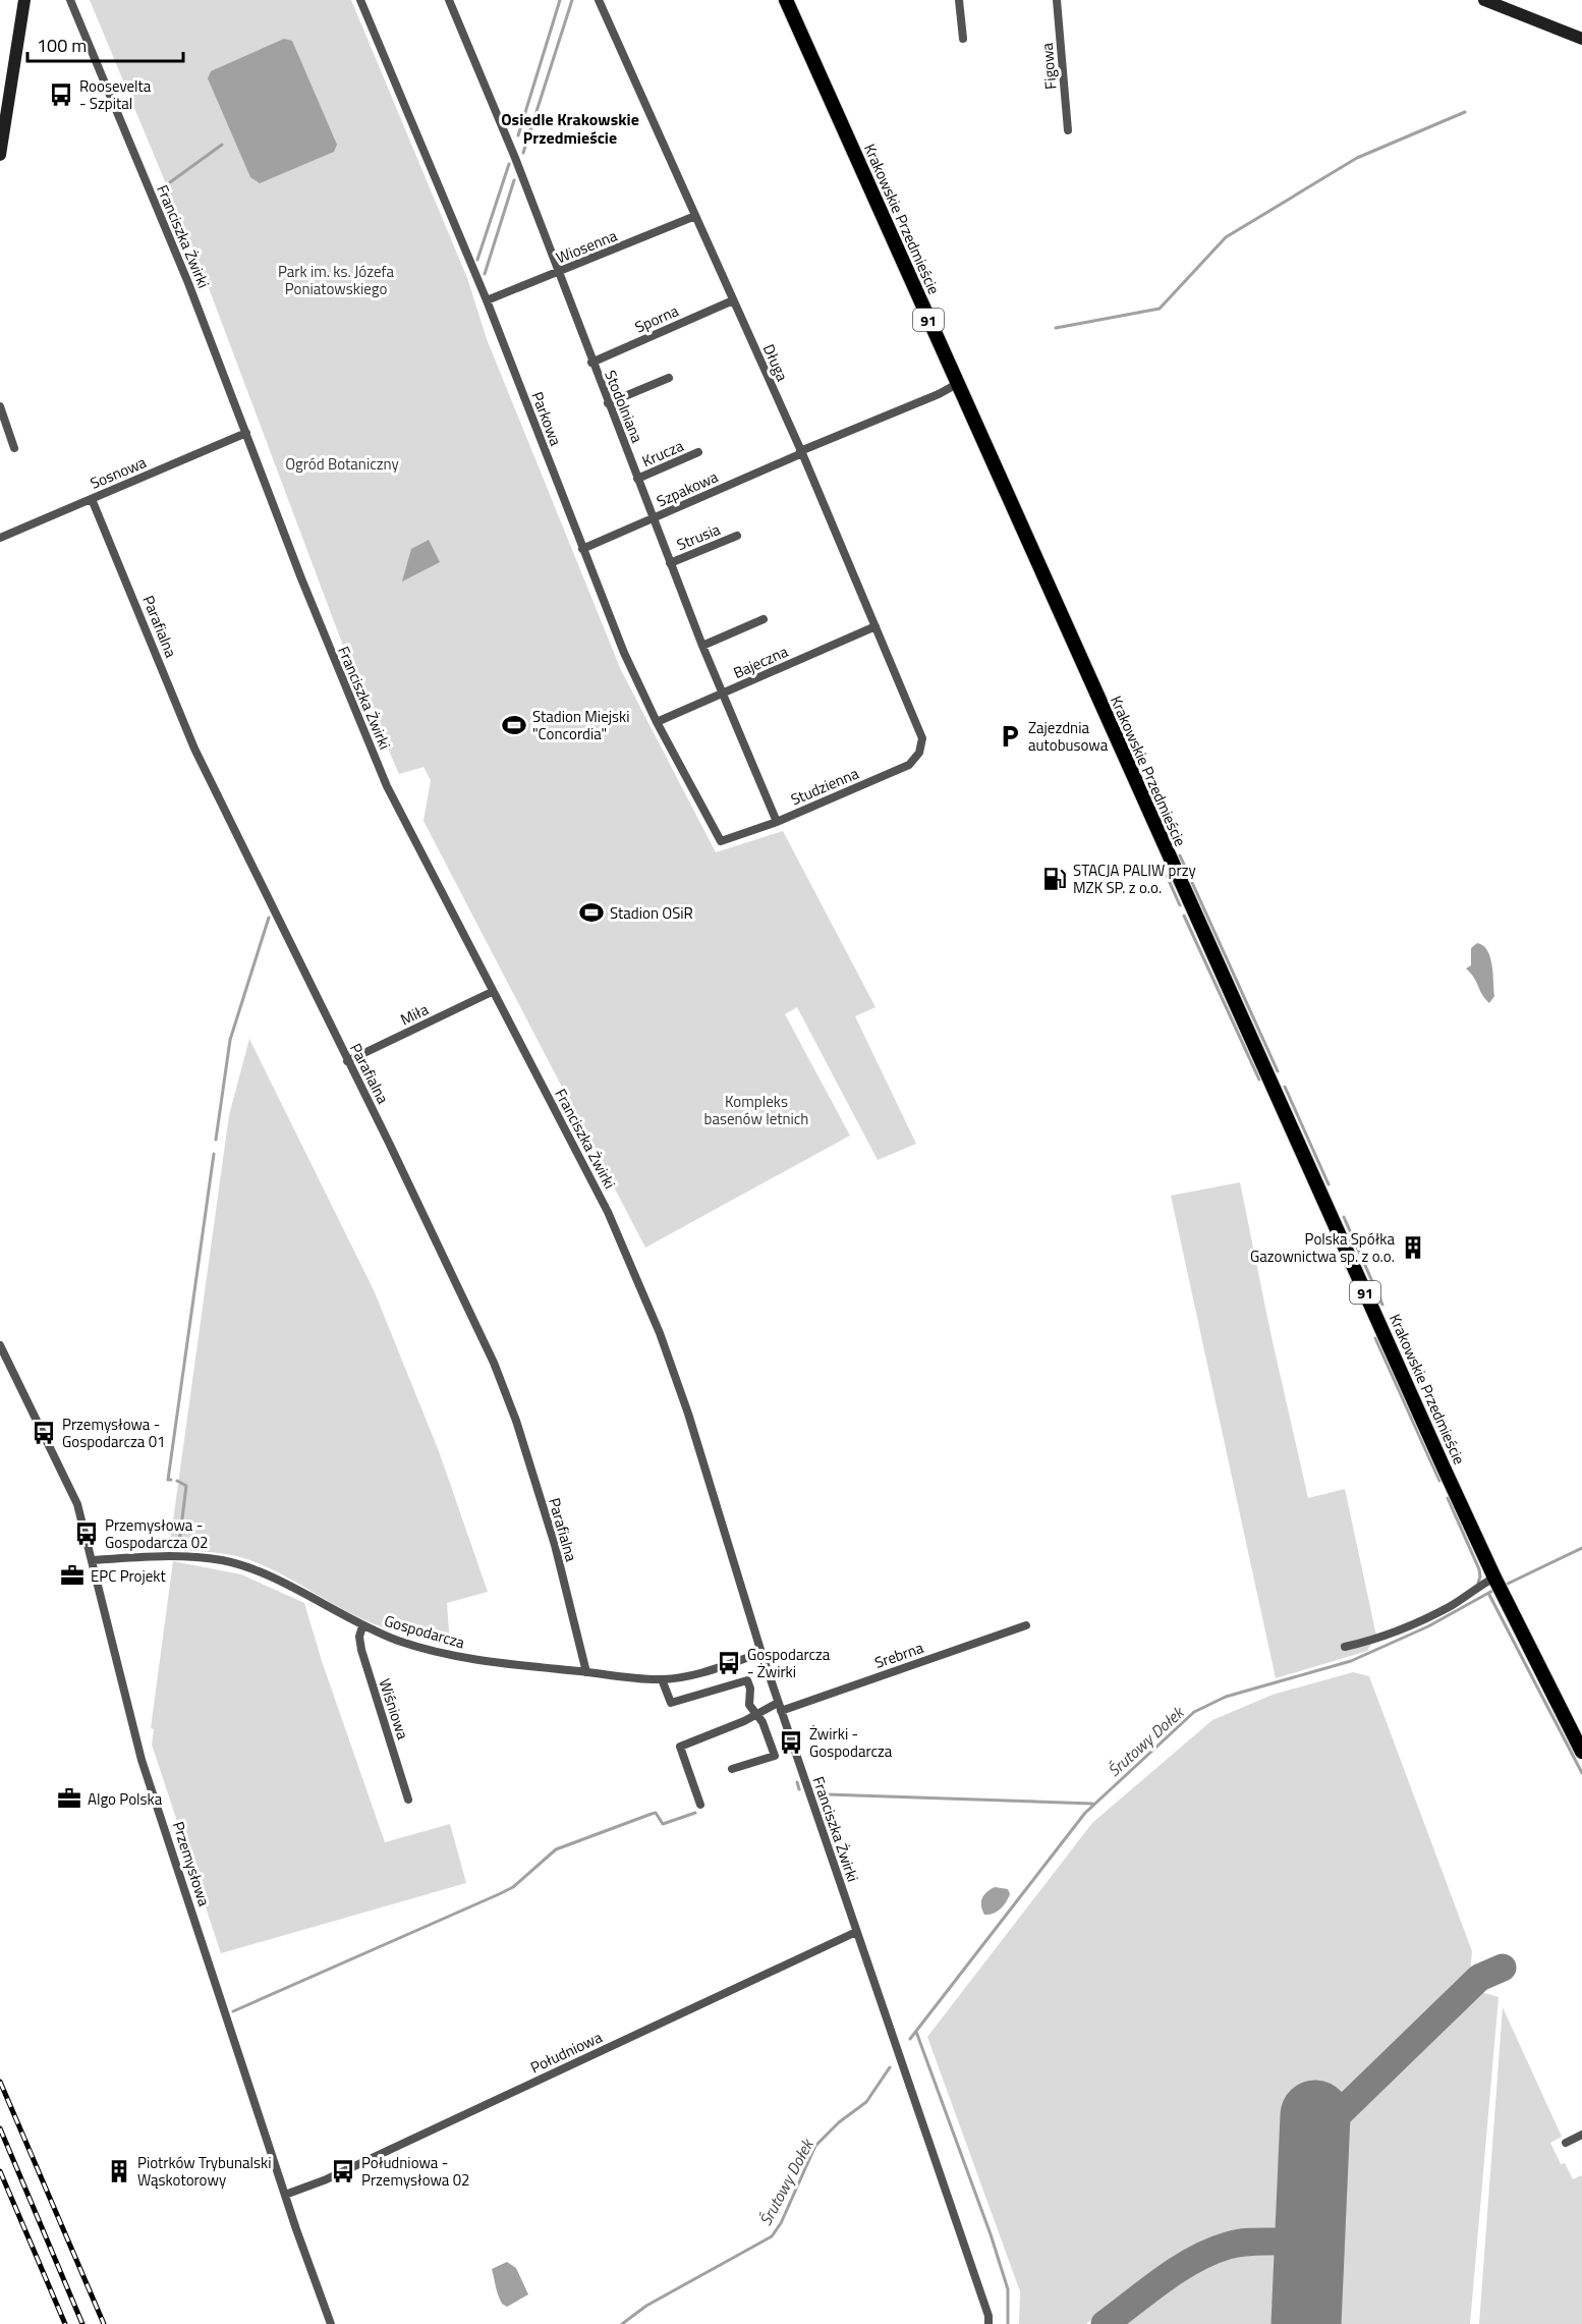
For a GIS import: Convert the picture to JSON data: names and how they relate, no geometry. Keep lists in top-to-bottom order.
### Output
{
  "streets": {
    "main road": ["Krakowskie Przedmieście", "91"],
    "street": [
      "Figowa",
      "Franciszka Żwirki",
      "Wiosenna",
      "Sporna",
      "Długa",
      "Stodolniana",
      "Parkowa",
      "Krucza",
      "Sosnowa",
      "Szpakowa",
      "Strusia",
      "Parafialna",
      "Bajeczna",
      "Studzienna",
      "Miła",
      "Gospodarcza",
      "Srebrna",
      "Wiśniowa",
      "Przemysłowa",
      "Południowa"
    ]
  },
  "crossings": [
    ["Krakowskie Przedmieście", "Szpakowa"],
    ["Franciszka Żwirki", "Sosnowa"],
    ["Franciszka Żwirki", "Miła"],
    ["Franciszka Żwirki", "Gospodarcza"],
    ["Franciszka Żwirki", "Srebrna"],
    ["Franciszka Żwirki", "Południowa"],
    ["Wiosenna", "Długa"],
    ["Wiosenna", "Stodolniana"],
    ["Wiosenna", "Parkowa"],
    ["Sporna", "Długa"],
    ["Sporna", "Stodolniana"],
    ["Długa", "Szpakowa"],
    ["Długa", "Bajeczna"],
    ["Długa", "Studzienna"],
    ["Stodolniana", "Krucza"],
    ["Stodolniana", "Szpakowa"],
    ["Stodolniana", "Strusia"],
    ["Stodolniana", "Bajeczna"],
    ["Stodolniana", "Studzienna"],
    ["Parkowa", "Szpakowa"],
    ["Parkowa", "Bajeczna"],
    ["Parkowa", "Studzienna"],
    ["Sosnowa", "Parafialna"],
    ["Parafialna", "Miła"],
    ["Parafialna", "Gospodarcza"],
    ["Gospodarcza", "Wiśniowa"],
    ["Gospodarcza", "Przemysłowa"],
    ["Przemysłowa", "Południowa"]
  ],
  "districts": ["Osiedle Krakowskie Przedmieście"],
  "water": ["Śrutowy Dołek"],
  "parks": ["Park im. ks. Józefa Poniatowskiego", "Ogród Botaniczny", "Kompleks basenów letnich"],
  "places": {
    "bus stop": [
      "Roosevelta - Szpital",
      "Przemysłowa - Gospodarcza 01",
      "Przemysłowa - Gospodarcza 02",
      "Gospodarcza - Żwirki",
      "Żwirki - Gospodarcza",
      "Południowa - Przemysłowa 02"
    ],
    "sports": ["Stadion Miejski \"Concordia\"", "Stadion OSiR"],
    "parking": ["Zajezdnia autobusowa"],
    "fuel station": ["STACJA PALIW przy MZK SP. z o.o."],
    "building": ["Polska Spółka Gazownictwa sp. z o.o.", "Piotrków Trybunalski Wąskotorowy"],
    "office": ["EPC Projekt", "Algo Polska"]
  },
  "scale_bar": "100 m"
}
